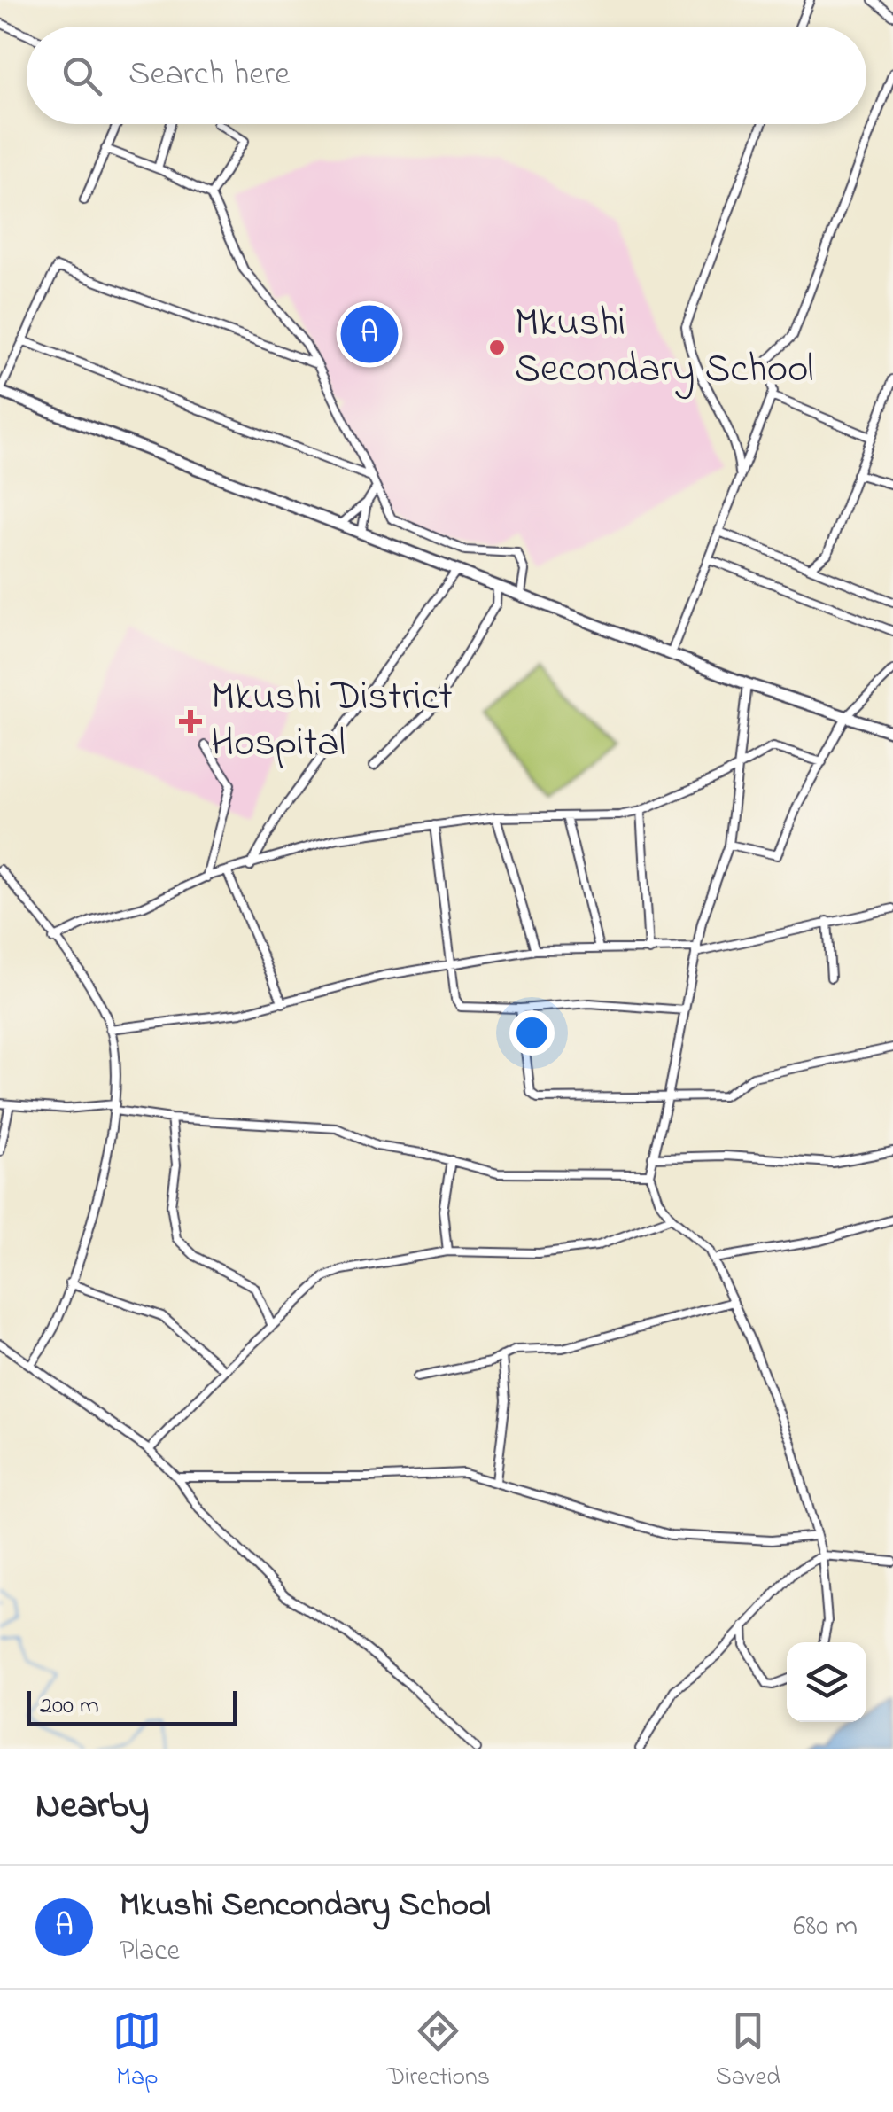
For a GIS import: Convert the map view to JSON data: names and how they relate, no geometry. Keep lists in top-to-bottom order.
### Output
{
  "places": {
    "other": ["Mkushi Secondary School"],
    "health": ["Mkushi District Hospital"]
  },
  "scale_bar": "200 m",
  "page": {
    "search": "Search here",
    "pins": "A",
    "scale": "200 m",
    "heading": "Nearby",
    "list": [
      {
        "mark": "A",
        "name": "Mkushi Sencondary School",
        "note": "Place",
        "value": "680 m"
      }
    ],
    "nav": ["Map", "Directions", "Saved"]
  }
}
